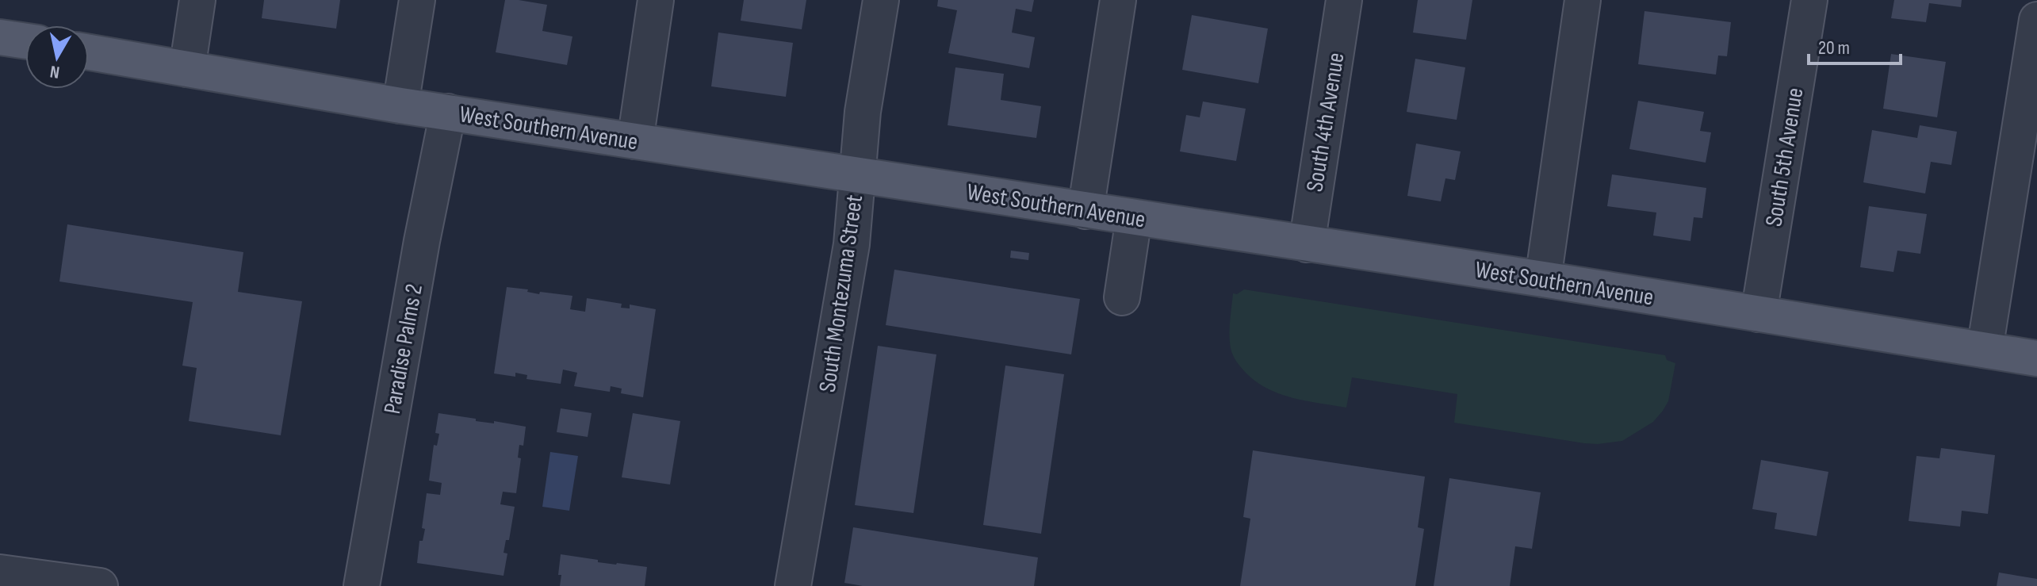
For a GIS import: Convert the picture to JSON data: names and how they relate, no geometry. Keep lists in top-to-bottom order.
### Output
{
  "streets": {
    "main road": ["West Southern Avenue"],
    "street": [
      "South 4th Avenue",
      "South 5th Avenue",
      "South Montezuma Street",
      "Paradise Palms 2"
    ]
  },
  "crossings": [
    ["South 4th Avenue", "West Southern Avenue"],
    ["West Southern Avenue", "South 5th Avenue"],
    ["West Southern Avenue", "South Montezuma Street"],
    ["West Southern Avenue", "Paradise Palms 2"]
  ],
  "scale_bar": "20 m",
  "north": "bottom"
}
